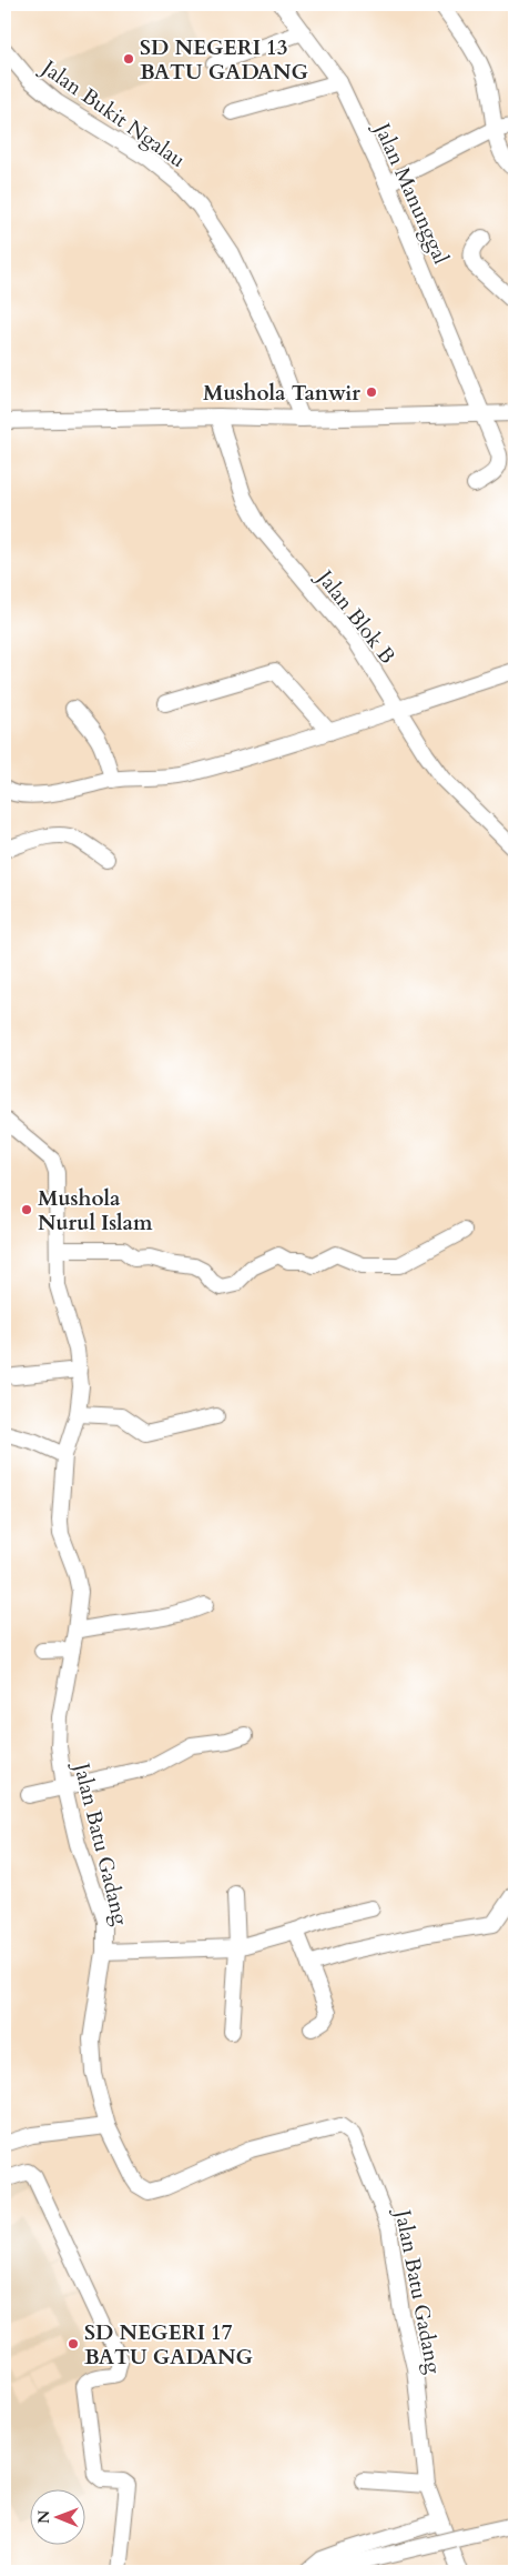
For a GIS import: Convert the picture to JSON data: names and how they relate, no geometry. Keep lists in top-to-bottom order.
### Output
{
  "streets": {
    "street": [
      "Jalan Bukit Ngalau",
      "Jalan Manunggal",
      "Jalan Blok B",
      "Jalan Batu Gadang"
    ]
  },
  "places": [
    "SD NEGERI 13 BATU GADANG",
    "Mushola Tanwir",
    "Mushola Nurul Islam",
    "SD NEGERI 17 BATU GADANG"
  ],
  "north": "left"
}
